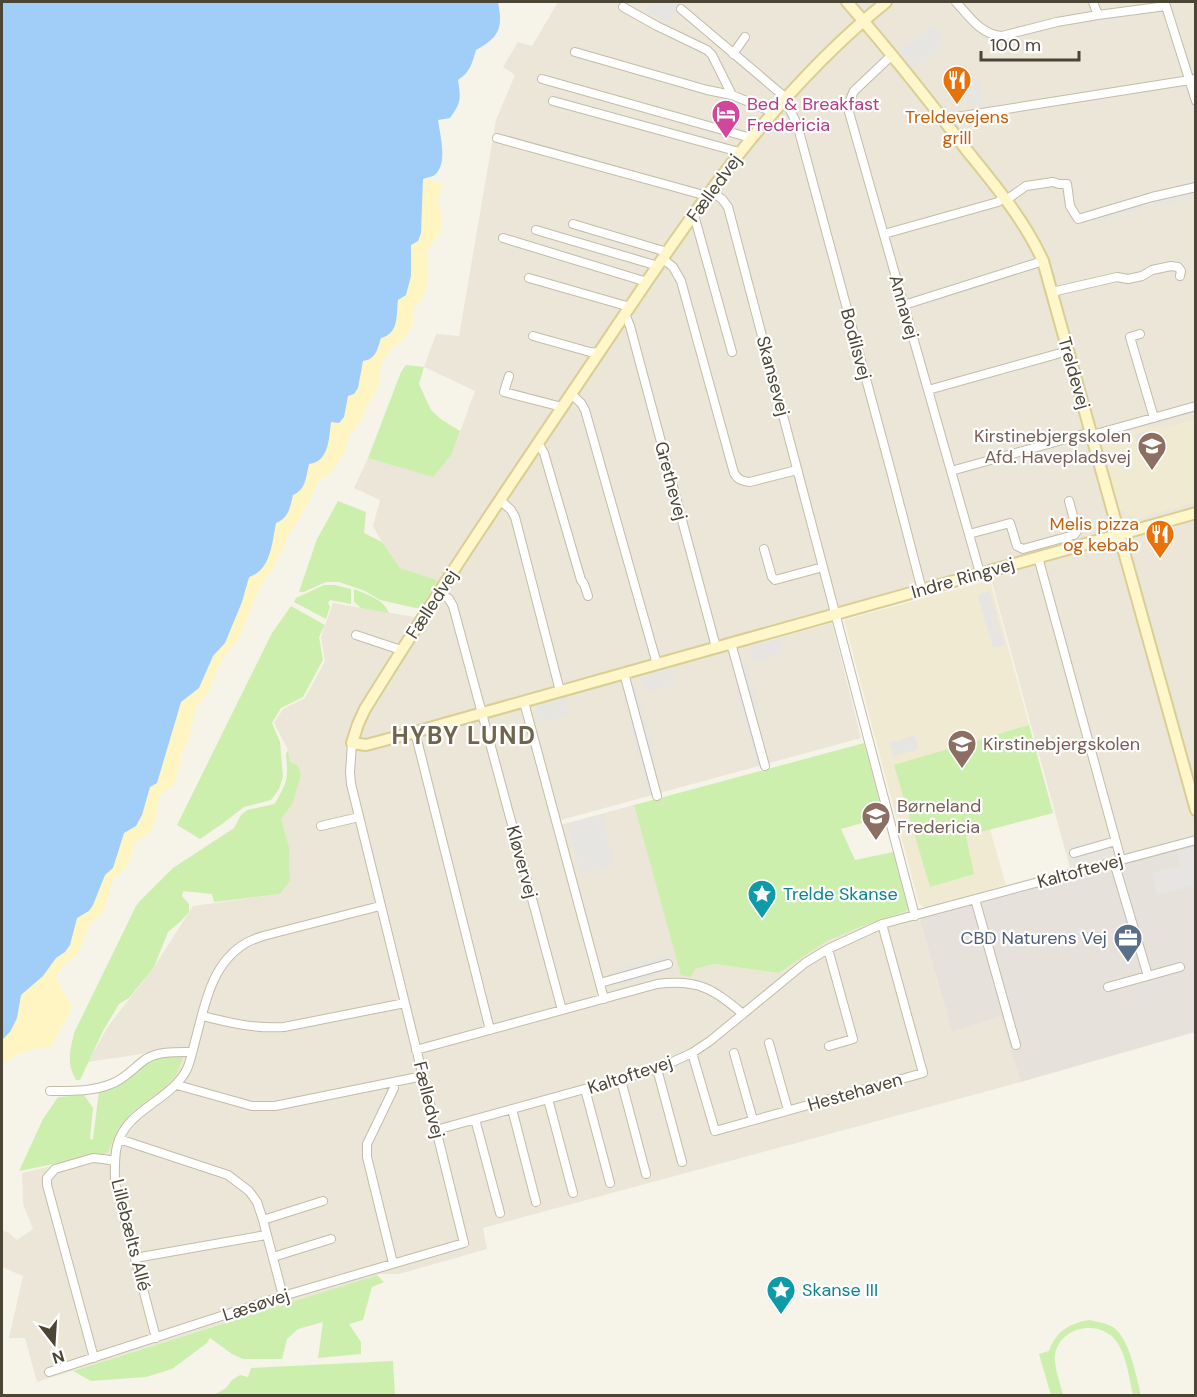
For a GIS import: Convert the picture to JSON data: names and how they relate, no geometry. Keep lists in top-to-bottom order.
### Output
{
  "streets": {
    "street": [
      "Fælledvej",
      "Annavej",
      "Bodilsvej",
      "Treldevej",
      "Skansevej",
      "Grethevej",
      "Indre Ringvej",
      "Kløvervej",
      "Kaltoftevej",
      "Hestehaven",
      "Lillebælts Allé",
      "Læsøvej"
    ]
  },
  "crossings": [
    ["Fælledvej", "Bodilsvej"],
    ["Fælledvej", "Treldevej"],
    ["Fælledvej", "Skansevej"],
    ["Fælledvej", "Grethevej"],
    ["Fælledvej", "Indre Ringvej"],
    ["Fælledvej", "Kløvervej"],
    ["Fælledvej", "Kaltoftevej"],
    ["Fælledvej", "Lillebælts Allé"],
    ["Fælledvej", "Læsøvej"],
    ["Annavej", "Treldevej"],
    ["Annavej", "Indre Ringvej"],
    ["Bodilsvej", "Indre Ringvej"],
    ["Treldevej", "Indre Ringvej"],
    ["Skansevej", "Indre Ringvej"],
    ["Skansevej", "Kaltoftevej"],
    ["Grethevej", "Indre Ringvej"],
    ["Indre Ringvej", "Kløvervej"],
    ["Kaltoftevej", "Hestehaven"],
    ["Lillebælts Allé", "Læsøvej"]
  ],
  "districts": ["HYBY LUND"],
  "places": {
    "restaurant": ["Treldevejens grill", "Melis pizza og kebab"],
    "hotel": ["Bed & Breakfast Fredericia"],
    "school or university": ["Kirstinebjergskolen Afd. Havepladsvej", "Kirstinebjergskolen", "Børneland Fredericia"],
    "place": ["Trelde Skanse", "Skanse III"],
    "office": ["CBD Naturens Vej"]
  },
  "scale_bar": "100 m",
  "north": "bottom"
}
